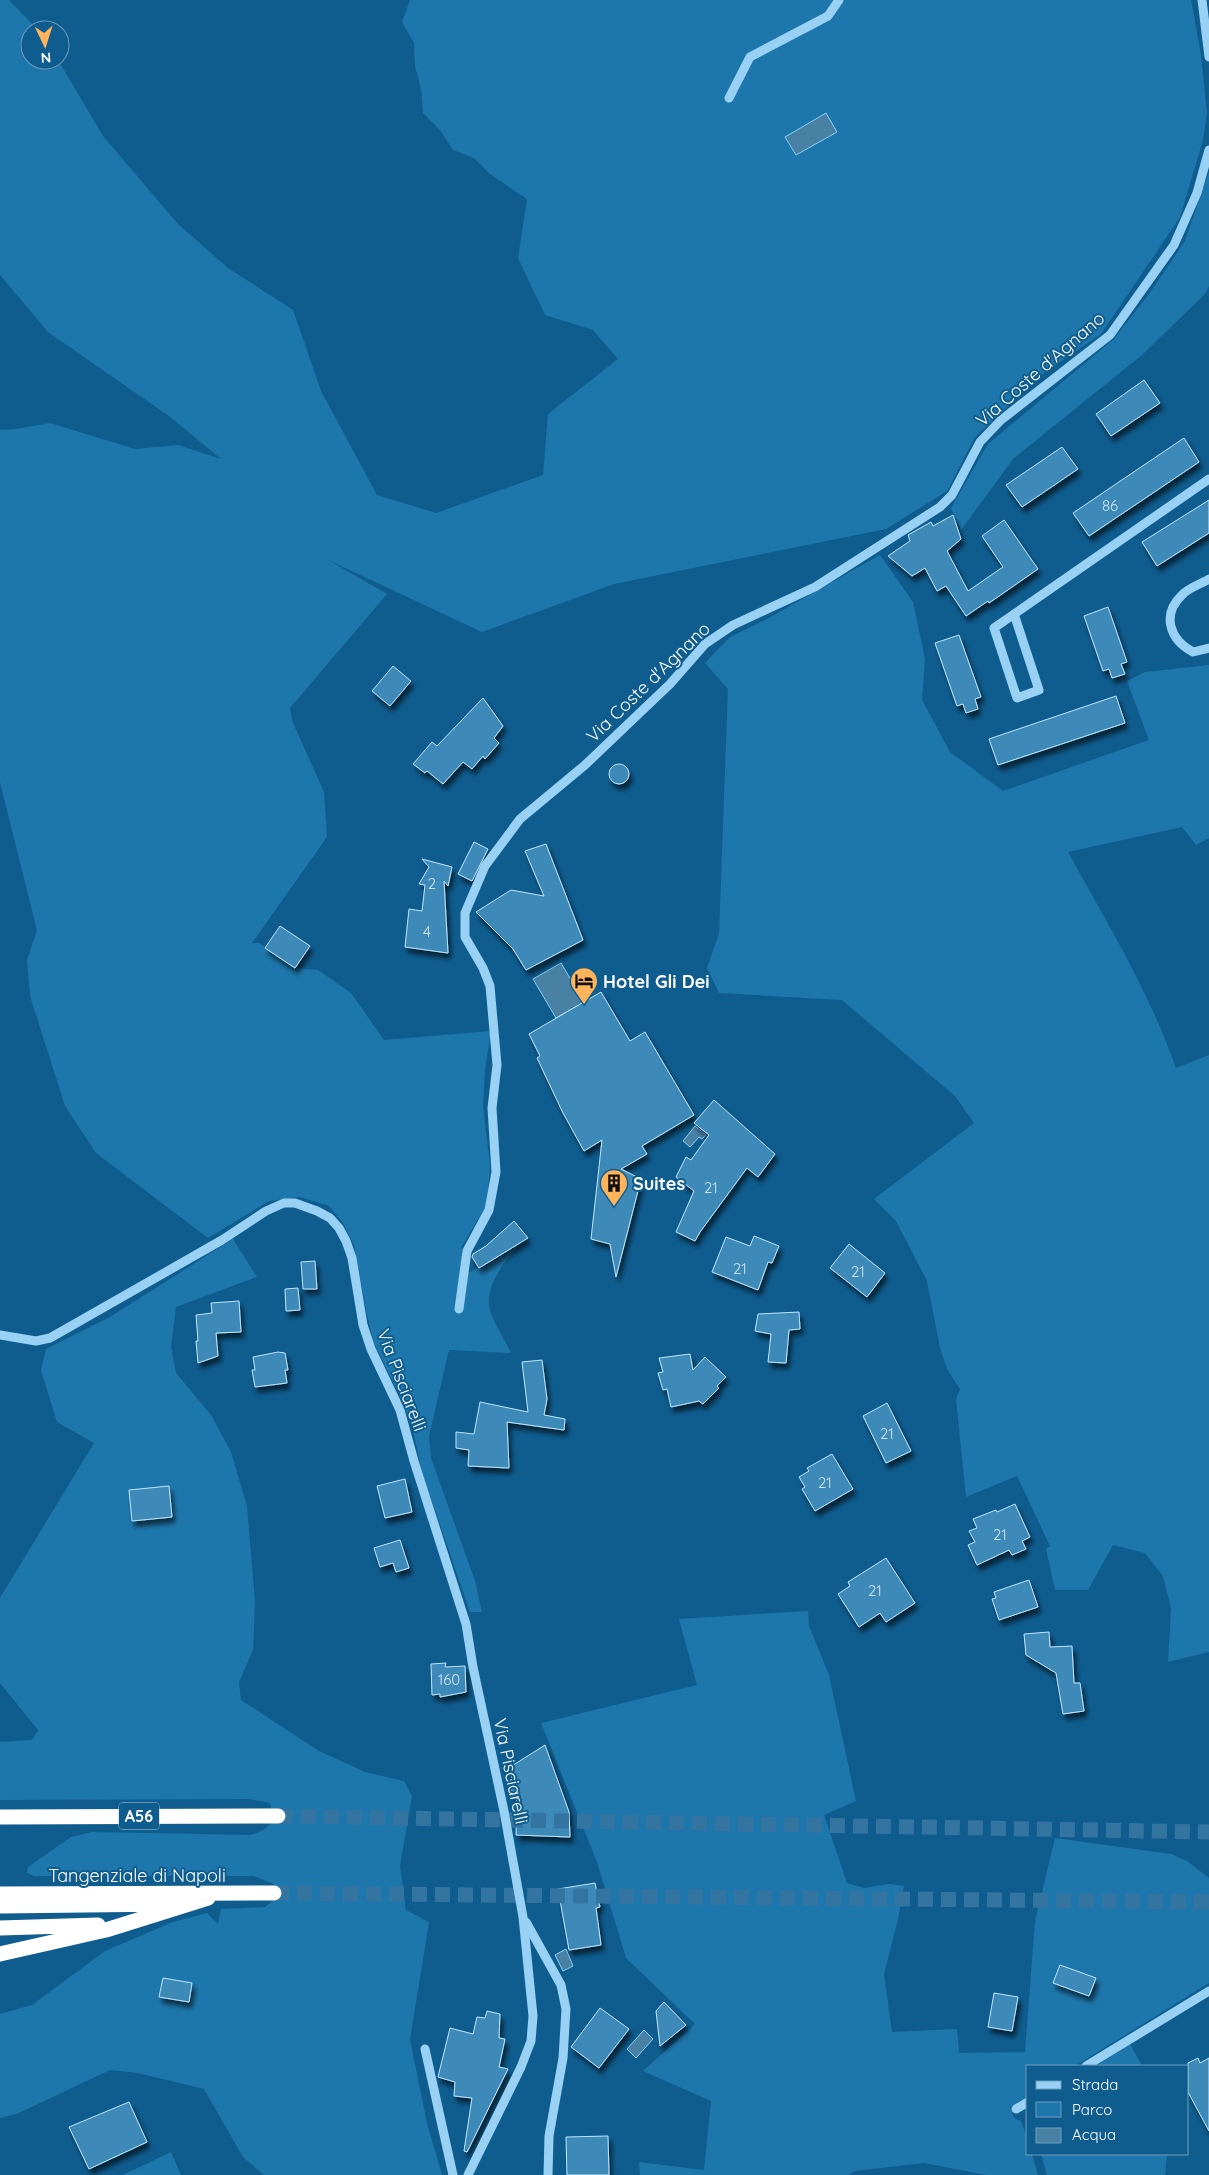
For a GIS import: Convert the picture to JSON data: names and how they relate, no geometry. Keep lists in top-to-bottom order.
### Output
{
  "streets": {
    "highway": ["A56", "Tangenziale di Napoli"],
    "street": ["Via Coste d'Agnano", "Via Pisciarelli"]
  },
  "places": {
    "hotel": ["Hotel Gli Dei"],
    "building": ["Suites"]
  },
  "house_numbers": [
    "86",
    "2",
    "4",
    "21",
    "21",
    "21",
    "21",
    "21",
    "21",
    "21",
    "160"
  ],
  "legend": ["Strada", "Parco", "Acqua"],
  "north": "bottom"
}
